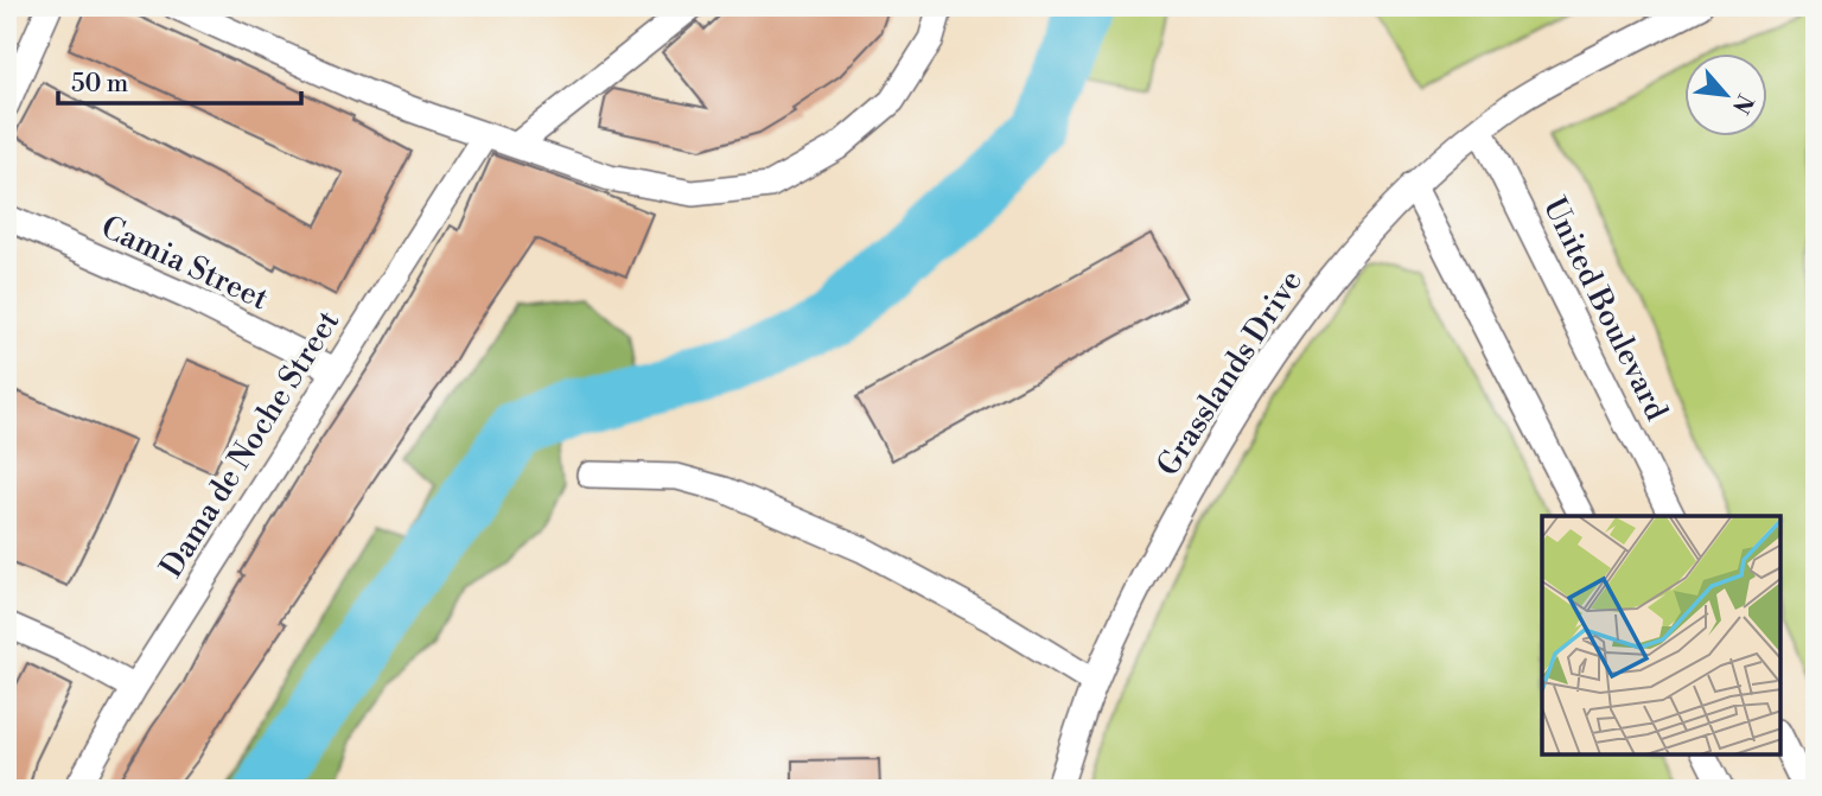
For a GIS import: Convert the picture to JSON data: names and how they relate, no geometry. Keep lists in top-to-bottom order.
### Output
{
  "streets": {
    "street": [
      "Camia Street",
      "United Boulevard",
      "Grasslands Drive",
      "Dama de Noche Street"
    ]
  },
  "crossings": [
    ["Camia Street", "Dama de Noche Street"],
    ["United Boulevard", "Grasslands Drive"]
  ],
  "scale_bar": "50 m",
  "north": "bottom right"
}
